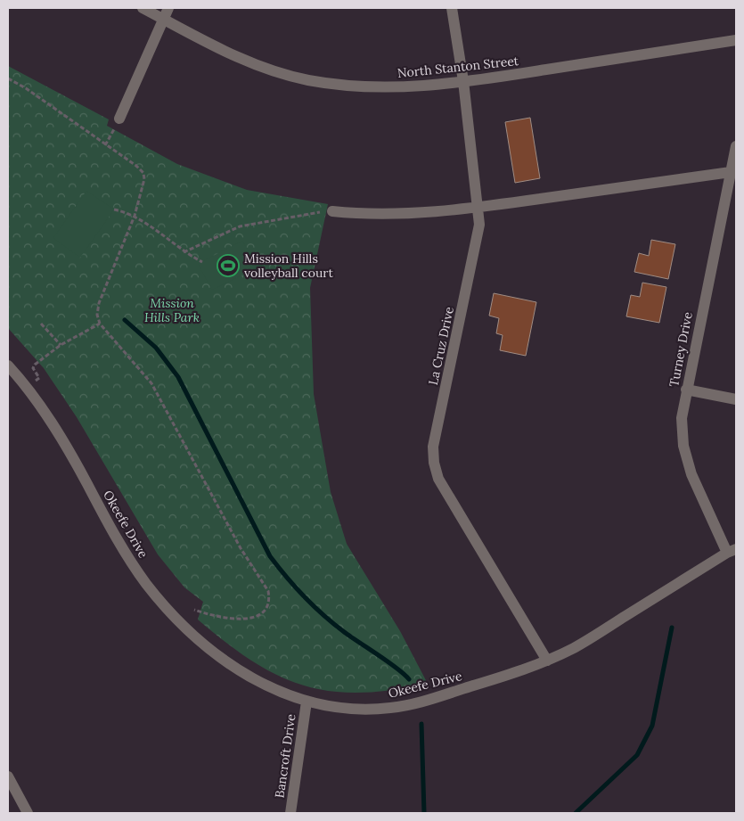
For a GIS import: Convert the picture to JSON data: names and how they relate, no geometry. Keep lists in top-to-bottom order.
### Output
{
  "streets": {
    "street": [
      "North Stanton Street",
      "La Cruz Drive",
      "Turney Drive",
      "Okeefe Drive",
      "Bancroft Drive"
    ]
  },
  "crossings": [
    ["North Stanton Street", "La Cruz Drive"],
    ["La Cruz Drive", "Okeefe Drive"],
    ["Turney Drive", "Okeefe Drive"],
    ["Okeefe Drive", "Bancroft Drive"]
  ],
  "parks": ["Mission Hills Park"],
  "places": {
    "sports": ["Mission Hills volleyball court"]
  }
}
